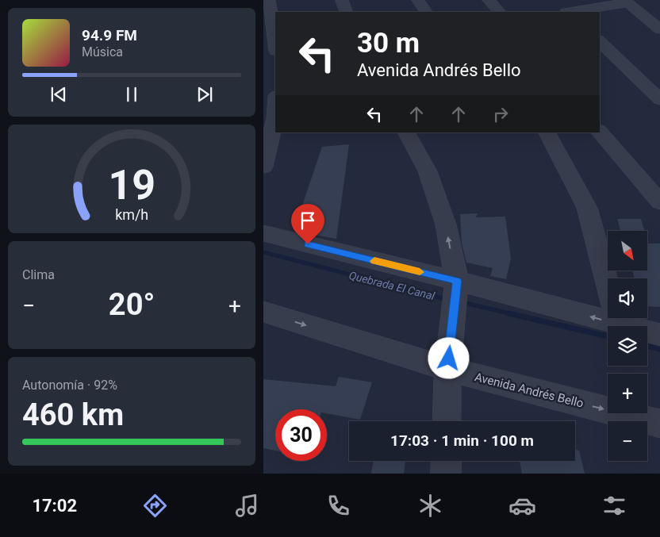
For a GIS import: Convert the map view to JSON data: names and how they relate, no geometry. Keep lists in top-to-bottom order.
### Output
{
  "streets": {
    "street": ["Avenida Andrés Bello"]
  },
  "water": ["Quebrada El Canal"],
  "north": "bottom right",
  "page": {
    "turn": ["30 m", "Avenida Andrés Bello"],
    "song": ["94.9 FM", "Música"],
    "map_buttons": ["+", "−"],
    "tile": [
      "Clima",
      ["Autonomía · 92%", "460 km"]
    ],
    "heat": ["−", "20°", "+"],
    "limit": "30",
    "trip": "17:03 · 1 min · 100 m",
    "tabs": "17:02",
    "gauge": ["19", "km/h"]
  }
}
